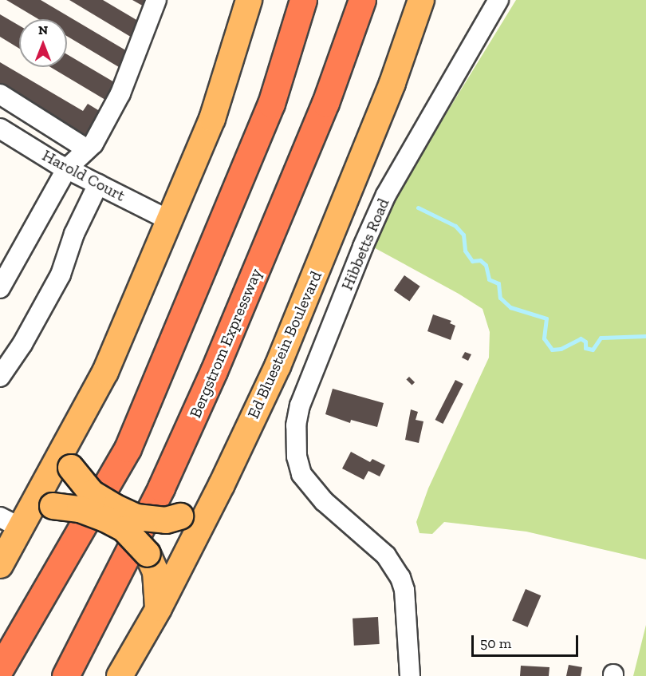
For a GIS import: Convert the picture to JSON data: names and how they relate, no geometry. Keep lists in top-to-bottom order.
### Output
{
  "streets": {
    "highway": ["Bergstrom Expressway"],
    "main road": ["Ed Bluestein Boulevard"],
    "street": ["Harold Court", "Hibbetts Road"]
  },
  "scale_bar": "50 m",
  "north": "top"
}
